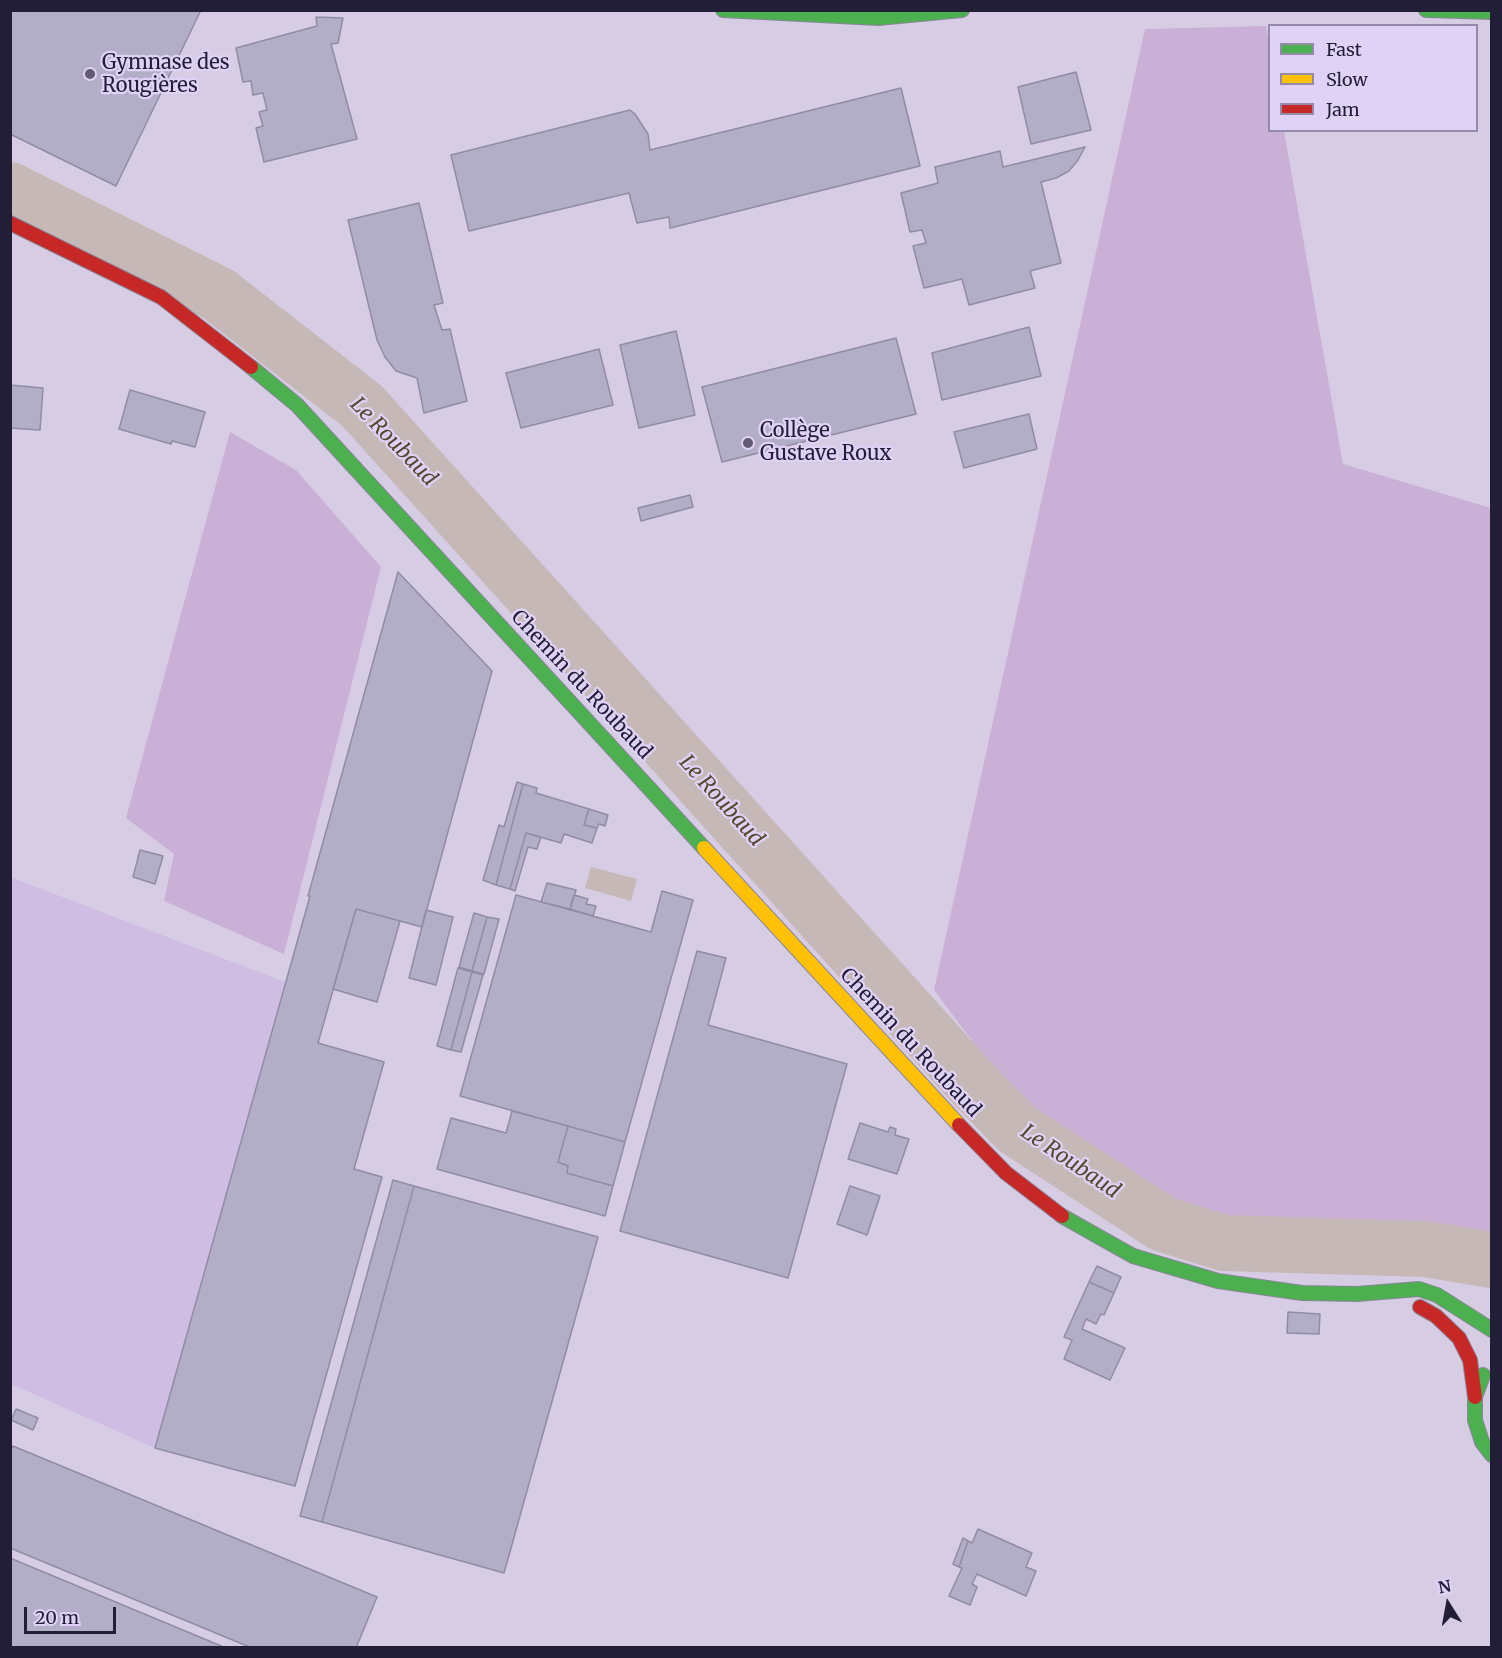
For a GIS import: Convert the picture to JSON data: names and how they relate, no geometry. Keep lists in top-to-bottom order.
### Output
{
  "streets": {
    "street": ["Chemin du Roubaud"]
  },
  "water": ["Le Roubaud"],
  "places": ["Gymnase des Rougières", "Collège Gustave Roux"],
  "legend": ["Fast", "Slow", "Jam"],
  "scale_bar": "20 m",
  "north": "top"
}
